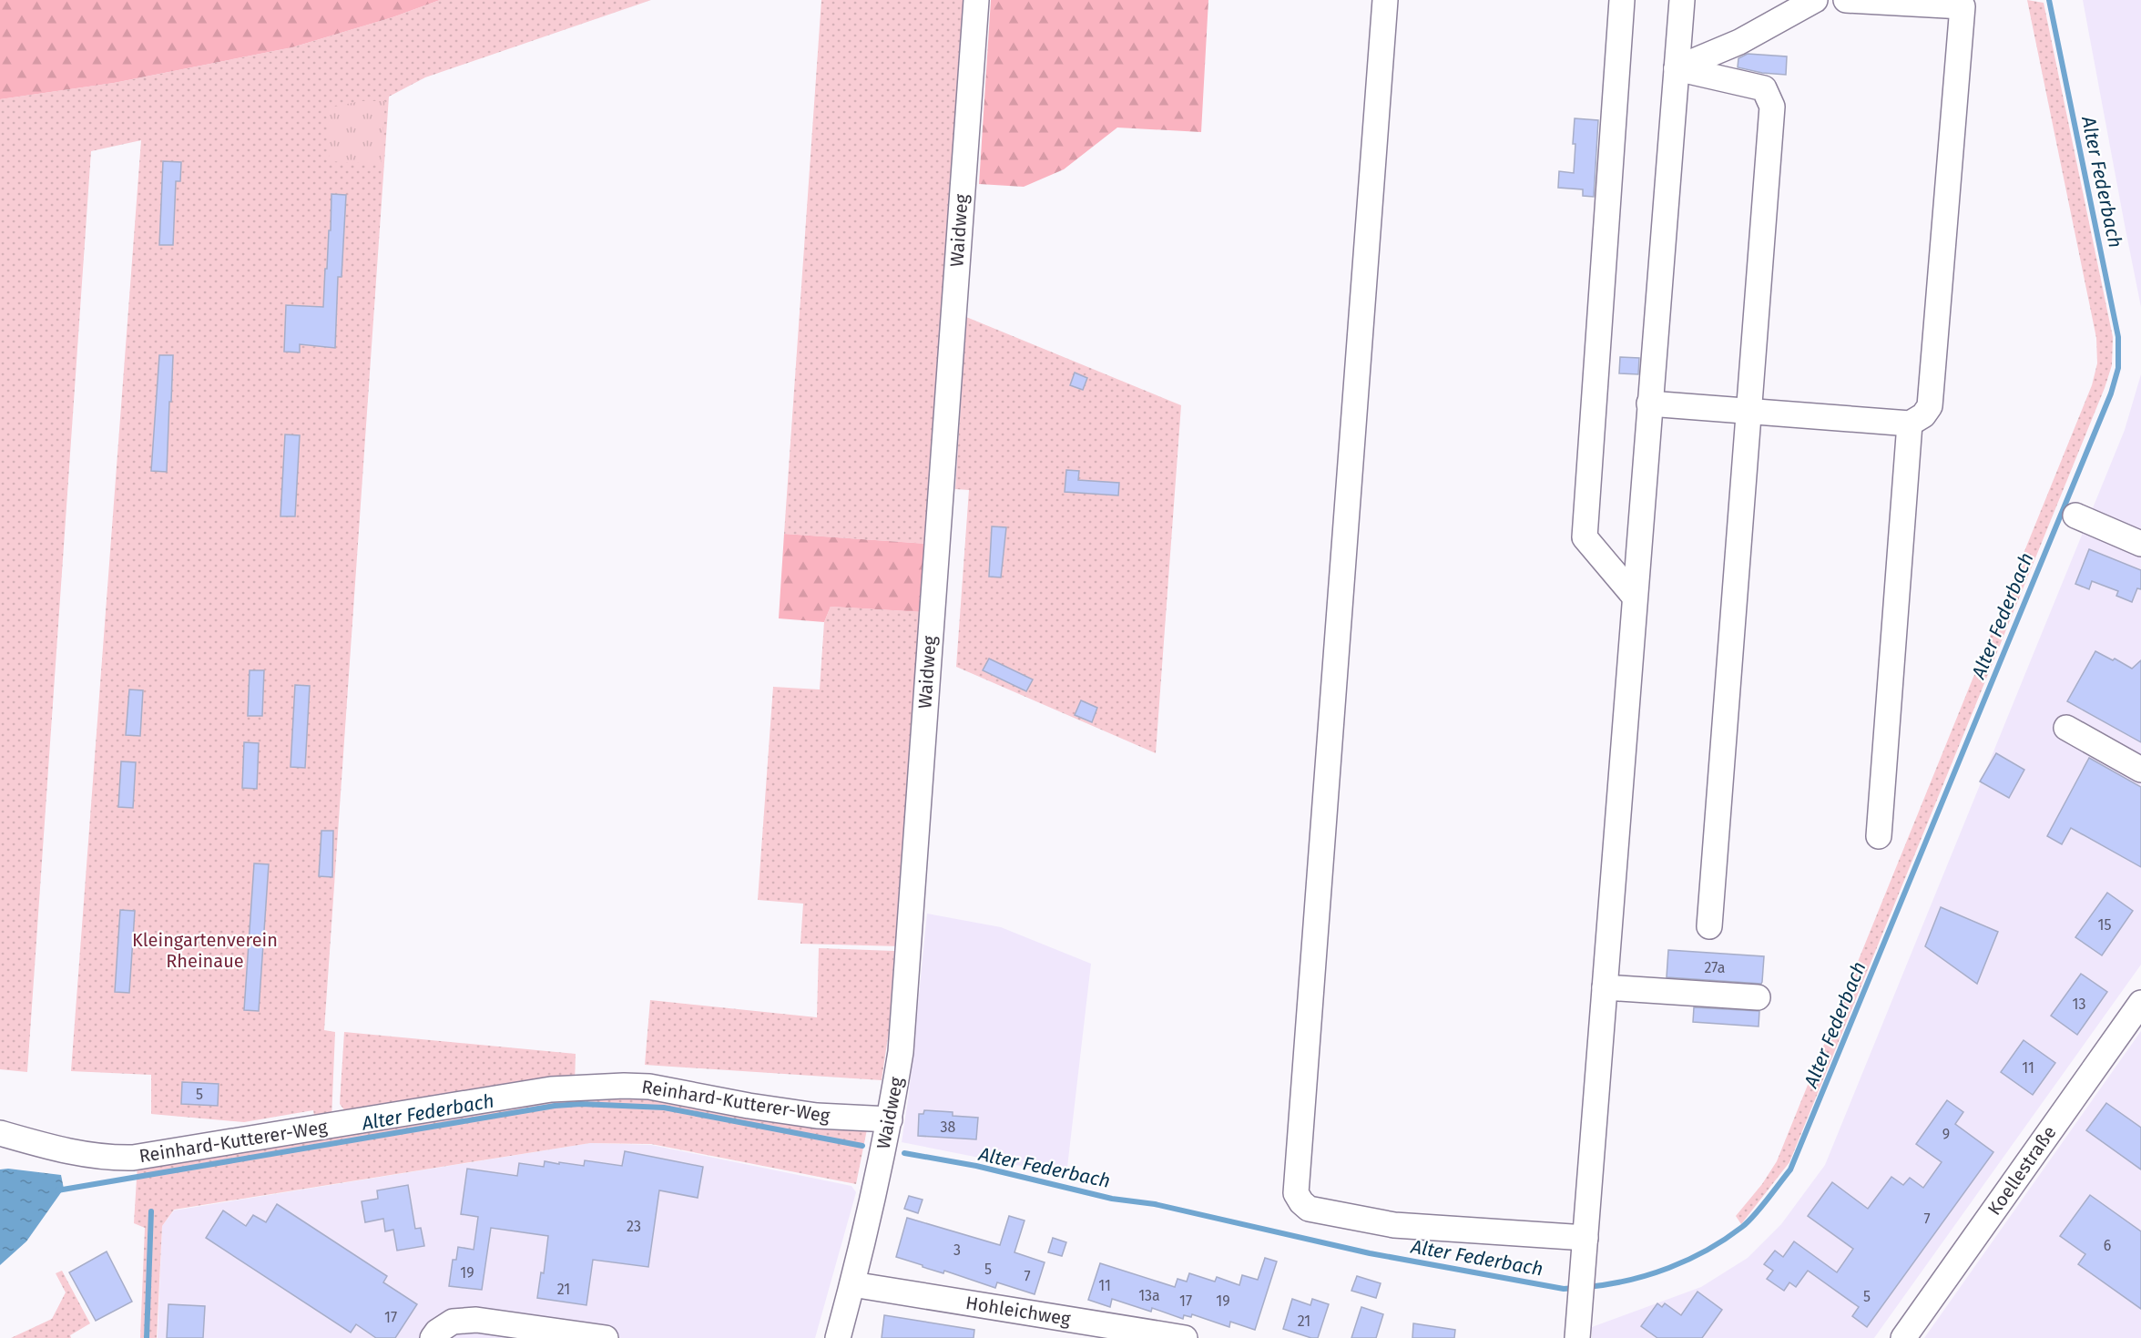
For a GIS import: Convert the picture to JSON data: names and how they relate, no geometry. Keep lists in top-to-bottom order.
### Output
{
  "streets": {
    "street": [
      "Waidweg",
      "Reinhard-Kutterer-Weg",
      "Koellestraße",
      "Hohleichweg"
    ]
  },
  "crossings": [
    ["Waidweg", "Reinhard-Kutterer-Weg"],
    ["Waidweg", "Hohleichweg"]
  ],
  "water": ["Alter Federbach"],
  "parks": ["Kleingartenverein Rheinaue"],
  "house_numbers": [
    "15",
    "27a",
    "13",
    "11",
    "5",
    "38",
    "9",
    "7",
    "23",
    "6",
    "3",
    "5",
    "19",
    "7",
    "11",
    "21",
    "13a",
    "5",
    "17",
    "19",
    "17",
    "21"
  ]
}
